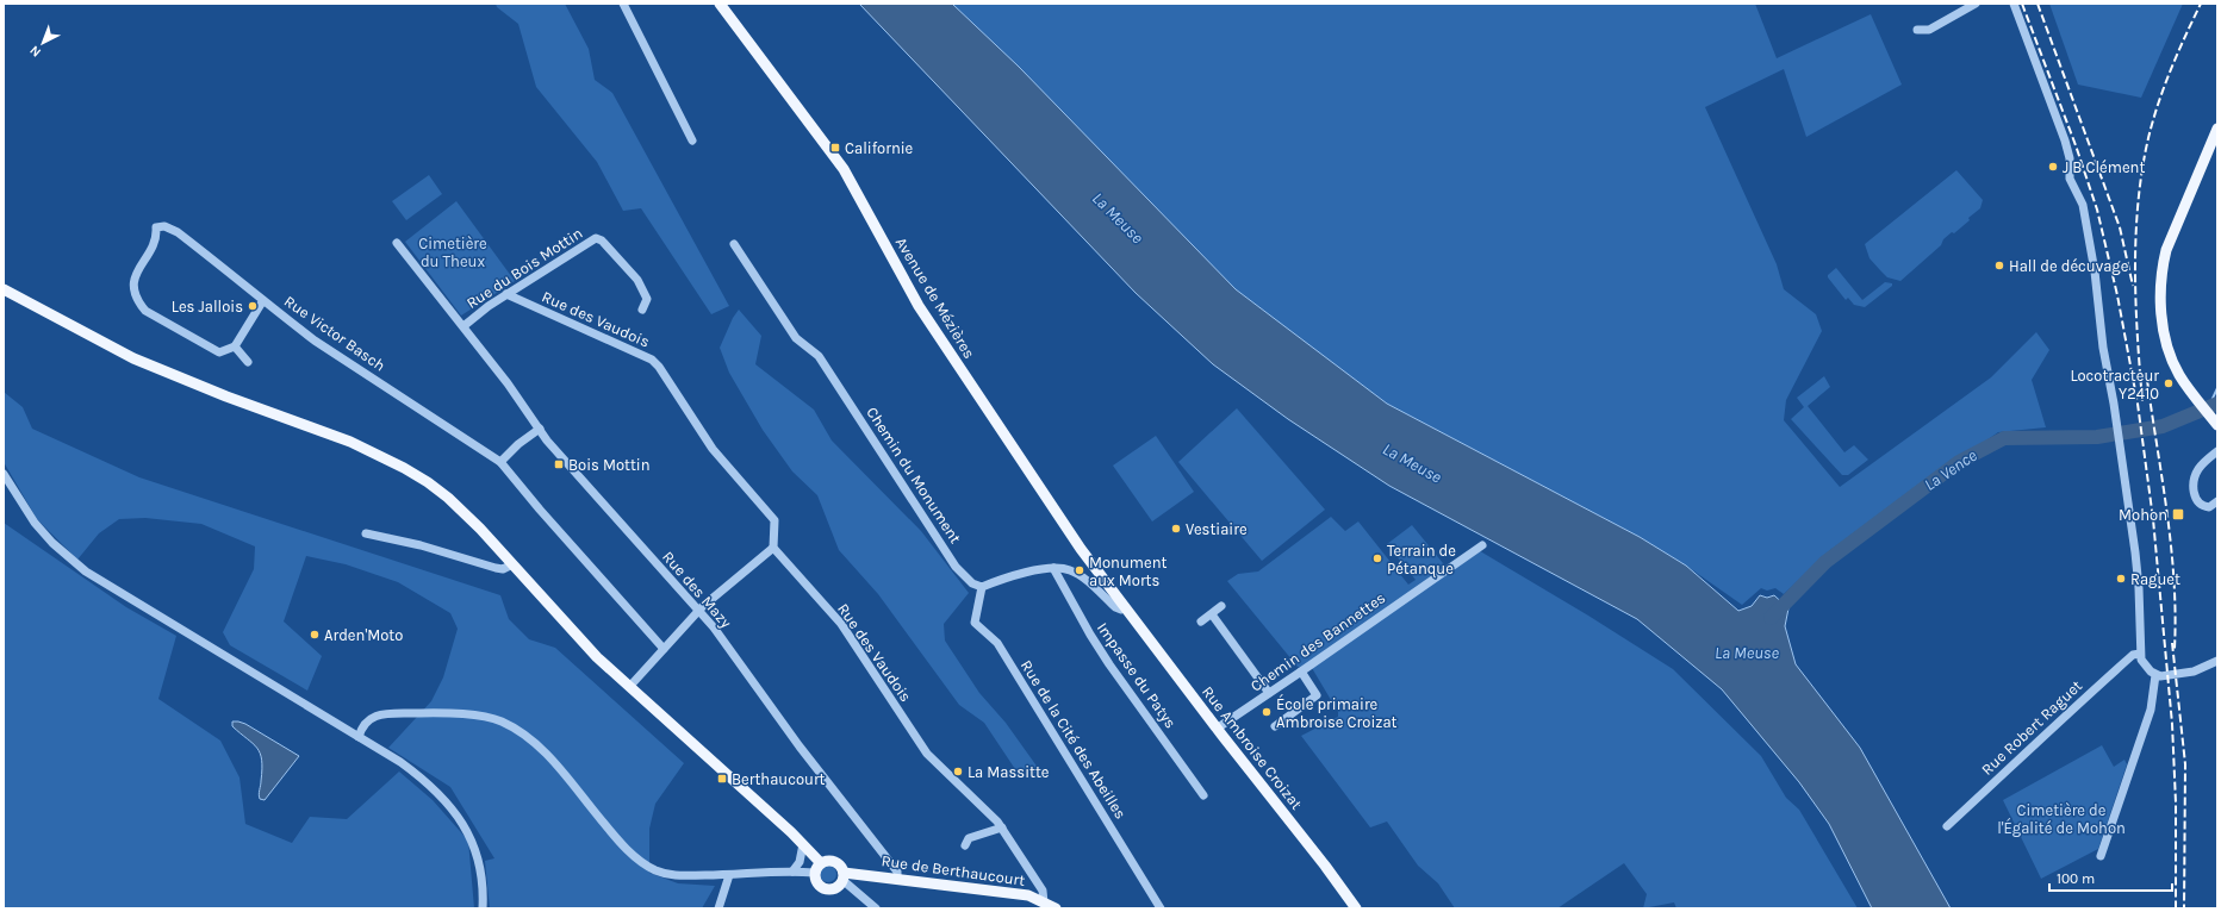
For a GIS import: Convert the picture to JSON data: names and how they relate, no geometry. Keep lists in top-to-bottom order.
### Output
{
  "streets": {
    "main road": ["Avenue de Mézières", "Rue Ambroise Croizat", "Rue de Berthaucourt"],
    "street": [
      "Rue du Bois Mottin",
      "Rue des Vaudois",
      "Rue Victor Basch",
      "Chemin du Monument",
      "Rue des Mazy",
      "Chemin des Bannettes",
      "Impasse du Patys",
      "Rue Robert Raguet",
      "Rue de la Cité des Abeilles"
    ]
  },
  "crossings": [
    ["Rue du Bois Mottin", "Rue des Vaudois"],
    ["Rue du Bois Mottin", "Rue des Mazy"],
    ["Avenue de Mézières", "Rue Ambroise Croizat"],
    ["Rue des Vaudois", "Rue de Berthaucourt"],
    ["Chemin du Monument", "Rue de la Cité des Abeilles"],
    ["Rue des Mazy", "Rue de Berthaucourt"],
    ["Chemin des Bannettes", "Rue Ambroise Croizat"]
  ],
  "water": ["La Meuse", "La Vence"],
  "parks": ["Cimetière du Theux", "Cimetière de l'Égalité de Mohon"],
  "places": {
    "transit": [
      "Californie",
      "Bois Mottin",
      "Mohon",
      "Berthaucourt"
    ],
    "other": [
      "J B Clément",
      "Hall de décuvage",
      "Les Jallois",
      "Locotracteur Y2410",
      "Vestiaire",
      "Terrain de Pétanque",
      "Monument aux Morts",
      "Raguet",
      "Arden'Moto",
      "École primaire Ambroise Croizat",
      "La Massitte"
    ]
  },
  "scale_bar": "100 m",
  "north": "bottom left"
}
